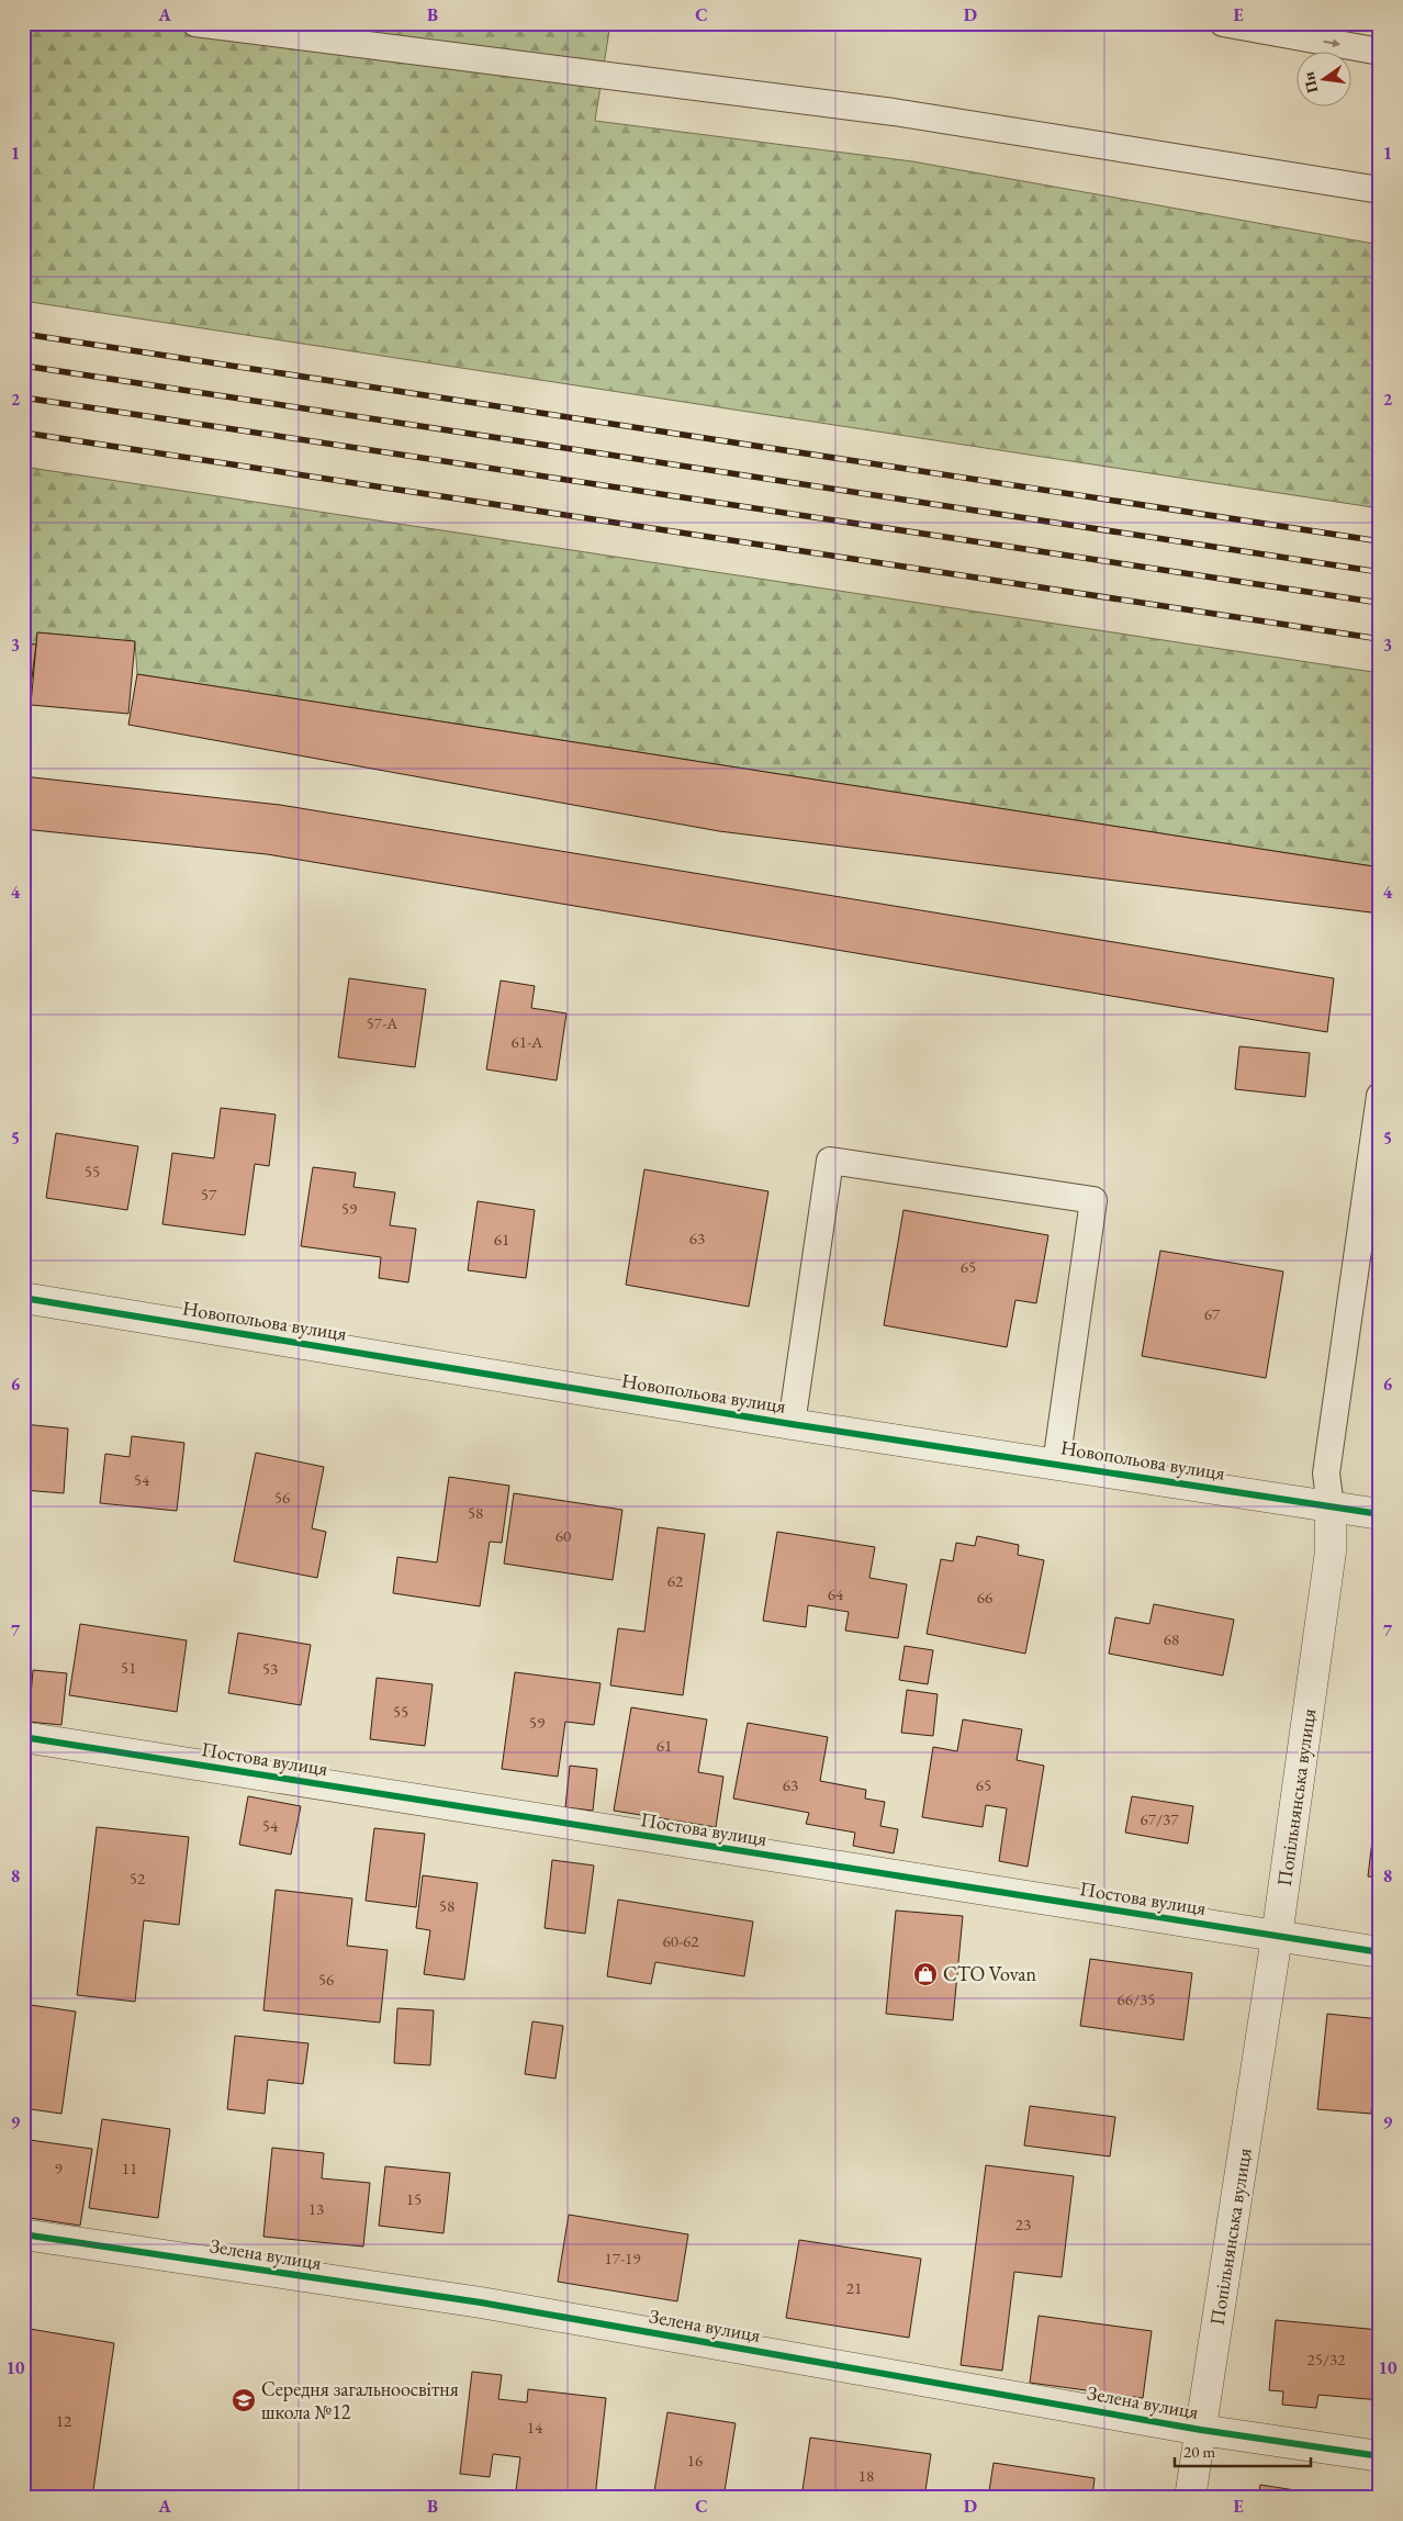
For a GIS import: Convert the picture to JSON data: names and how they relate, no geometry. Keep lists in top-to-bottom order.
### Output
{
  "streets": {
    "street": [
      "Новопольова вулиця",
      "Постова вулиця",
      "Попільнянська вулиця",
      "Зелена вулиця"
    ]
  },
  "crossings": [
    ["Новопольова вулиця", "Попільнянська вулиця"],
    ["Постова вулиця", "Попільнянська вулиця"],
    ["Попільнянська вулиця", "Зелена вулиця"]
  ],
  "places": {
    "shop": ["СТО Vovan"],
    "school or university": ["Середня загальноосвітня школа №12"]
  },
  "house_numbers": [
    "57-А",
    "61-А",
    "55",
    "57",
    "59",
    "63",
    "61",
    "65",
    "67",
    "54",
    "56",
    "58",
    "60",
    "62",
    "64",
    "66",
    "68",
    "51",
    "53",
    "55",
    "59",
    "61",
    "63",
    "65",
    "67/37",
    "54",
    "52",
    "58",
    "60-62",
    "56",
    "66/35",
    "9",
    "11",
    "15",
    "13",
    "23",
    "17-19",
    "21",
    "25/32",
    "12",
    "14",
    "16",
    "18"
  ],
  "scale_bar": "20 m",
  "north": "left",
  "grid": {
    "columns": [
      "A",
      "B",
      "C",
      "D",
      "E"
    ],
    "rows": [
      "1",
      "2",
      "3",
      "4",
      "5",
      "6",
      "7",
      "8",
      "9",
      "10"
    ]
  }
}
